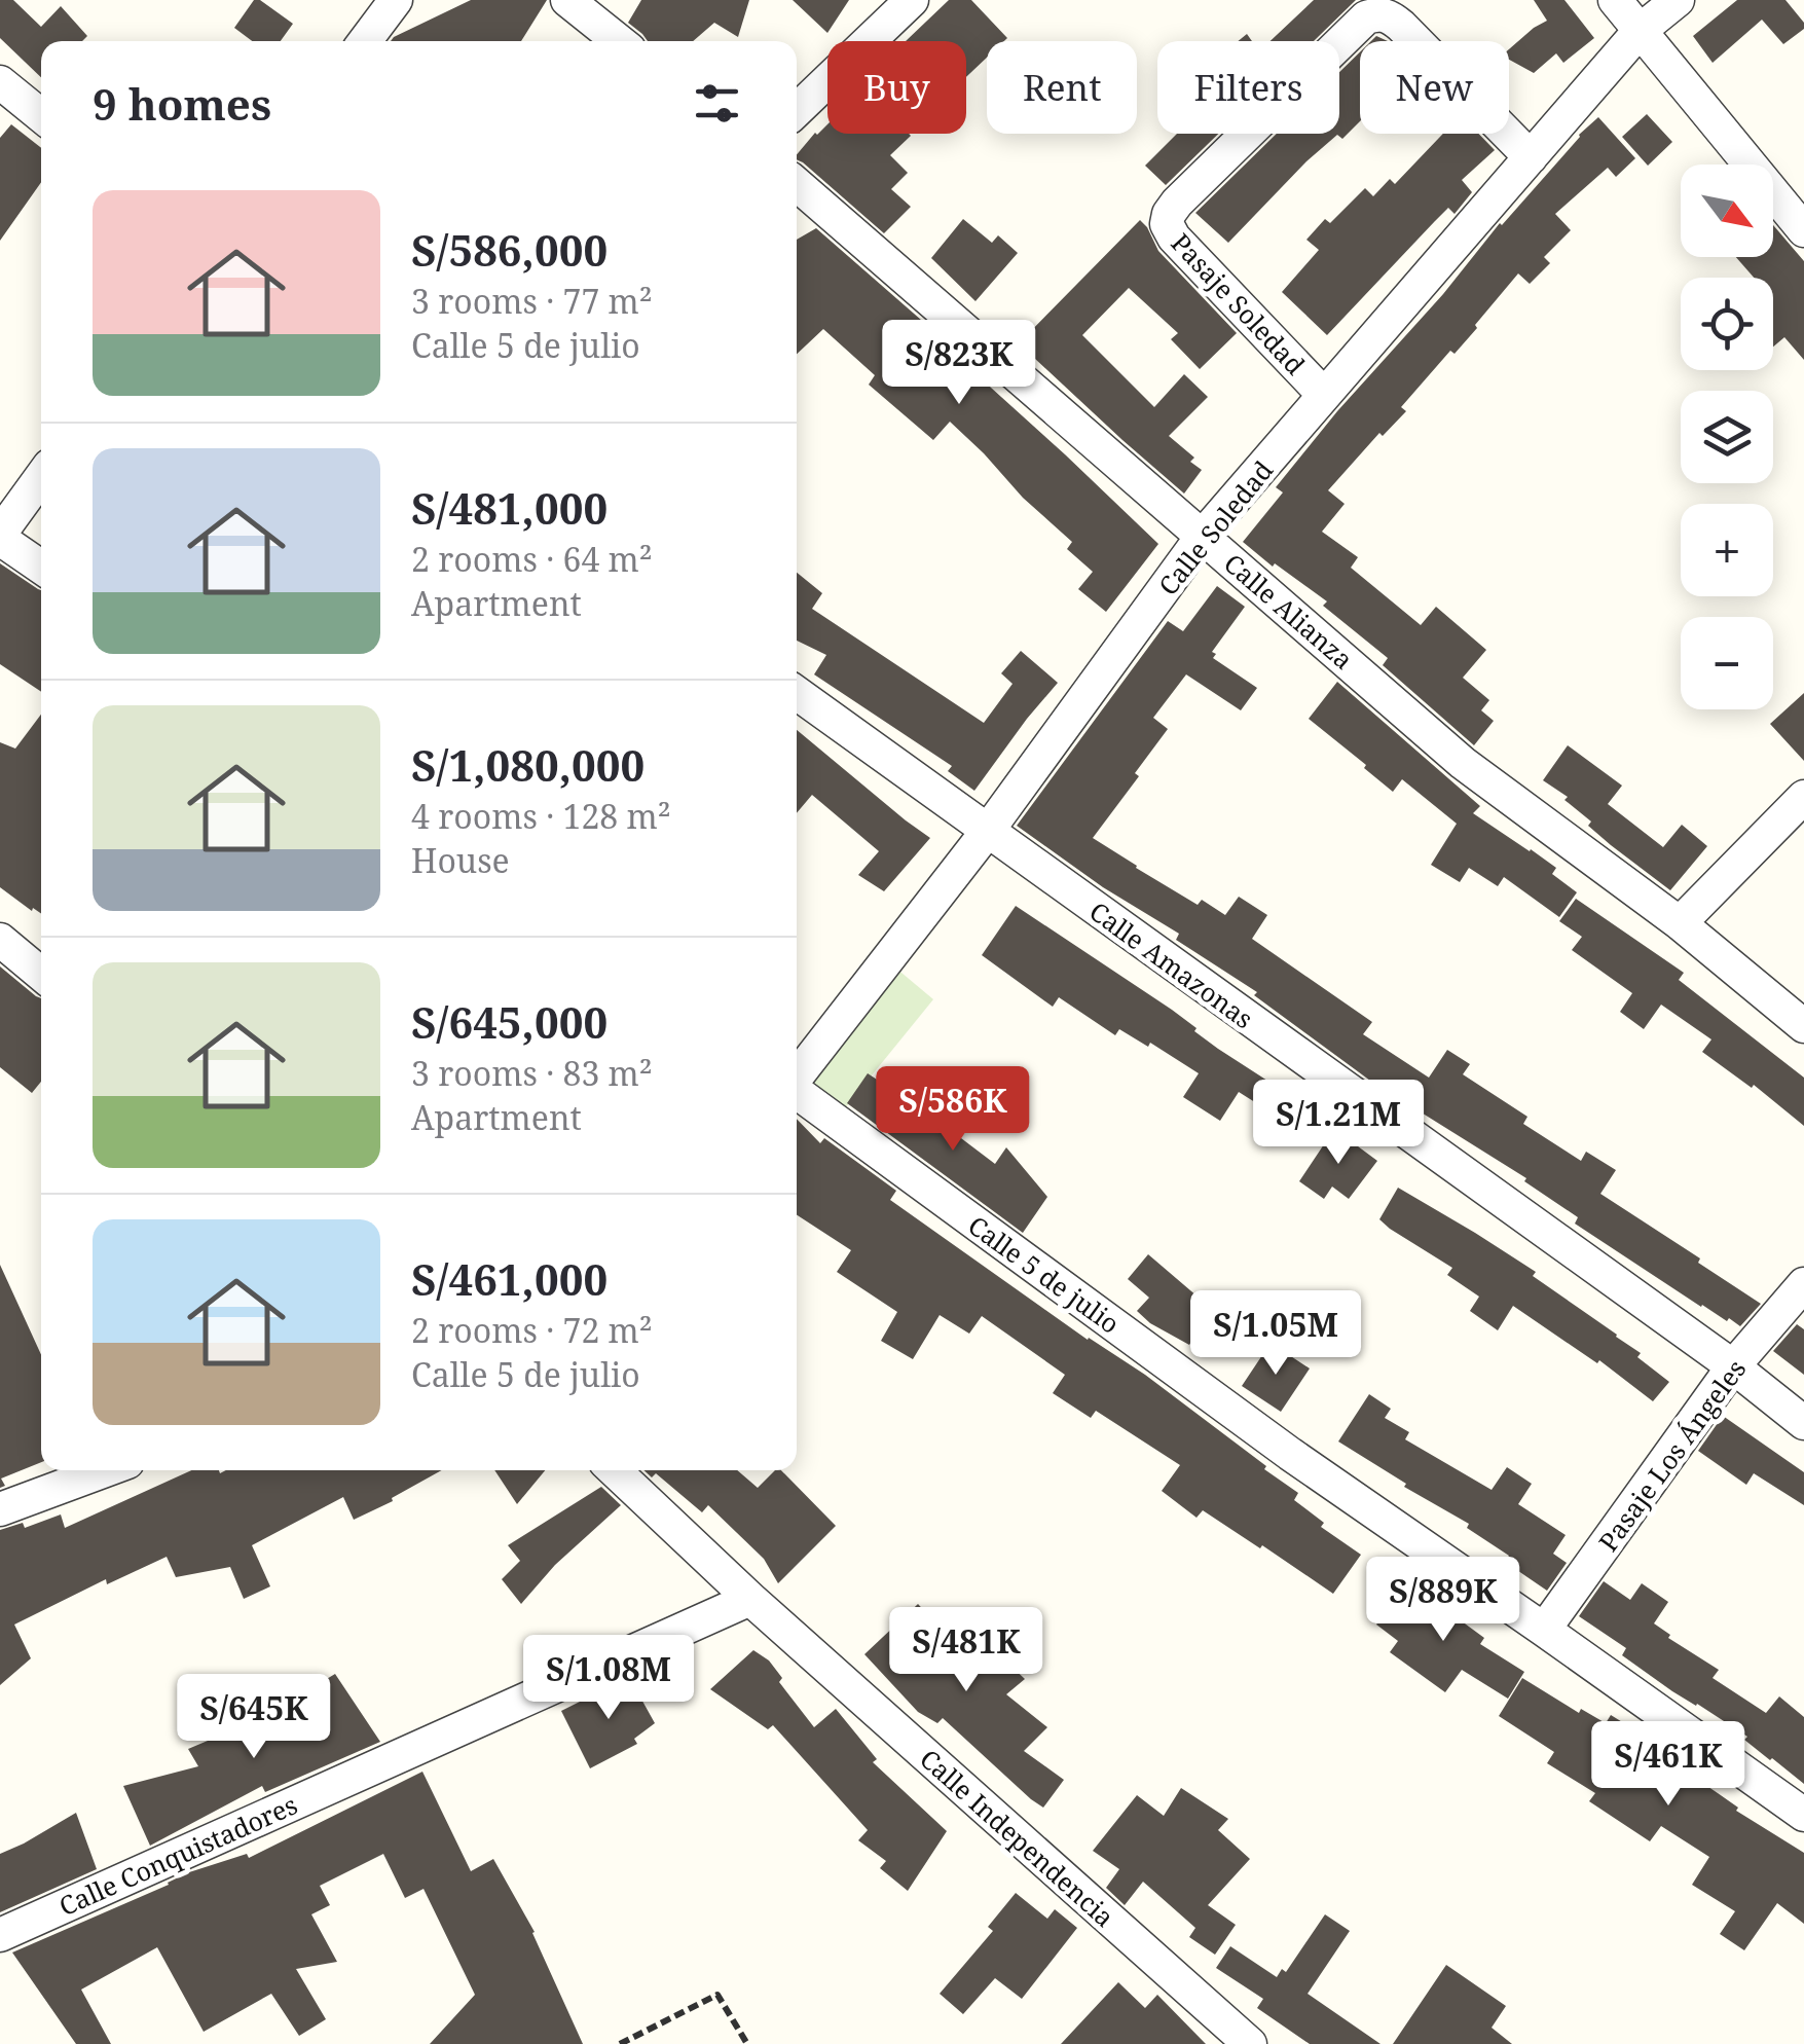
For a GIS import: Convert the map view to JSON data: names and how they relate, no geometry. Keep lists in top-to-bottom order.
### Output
{
  "streets": {
    "street": [
      "Pasaje Soledad",
      "Calle Soledad",
      "Calle Alianza",
      "Calle Amazonas",
      "Calle 5 de julio",
      "Pasaje Los Ángeles",
      "Calle Independencia",
      "Calle Conquistadores"
    ]
  },
  "crossings": [
    ["Pasaje Soledad", "Calle Soledad"],
    ["Calle Soledad", "Calle Alianza"],
    ["Calle Soledad", "Calle Amazonas"],
    ["Calle Amazonas", "Pasaje Los Ángeles"],
    ["Calle 5 de julio", "Pasaje Los Ángeles"],
    ["Calle Independencia", "Calle Conquistadores"]
  ],
  "north": "bottom right",
  "page": {
    "chip": [
      "Buy",
      "Rent",
      "Filters",
      "New"
    ],
    "heading": "9 homes",
    "map_buttons": ["+", "−"],
    "list": [
      {
        "name": "S/586,000",
        "note": "3 rooms · 77 m² · Calle 5 de julio"
      },
      {
        "name": "S/481,000",
        "note": "2 rooms · 64 m² · Apartment"
      },
      {
        "name": "S/1,080,000",
        "note": "4 rooms · 128 m² · House"
      },
      {
        "name": "S/645,000",
        "note": "3 rooms · 83 m² · Apartment"
      },
      {
        "name": "S/461,000",
        "note": "2 rooms · 72 m² · Calle 5 de julio"
      }
    ],
    "price": [
      "S/823K",
      "S/586K",
      "S/1.21M",
      "S/1.05M",
      "S/889K",
      "S/481K",
      "S/1.08M",
      "S/645K",
      "S/461K"
    ]
  }
}
